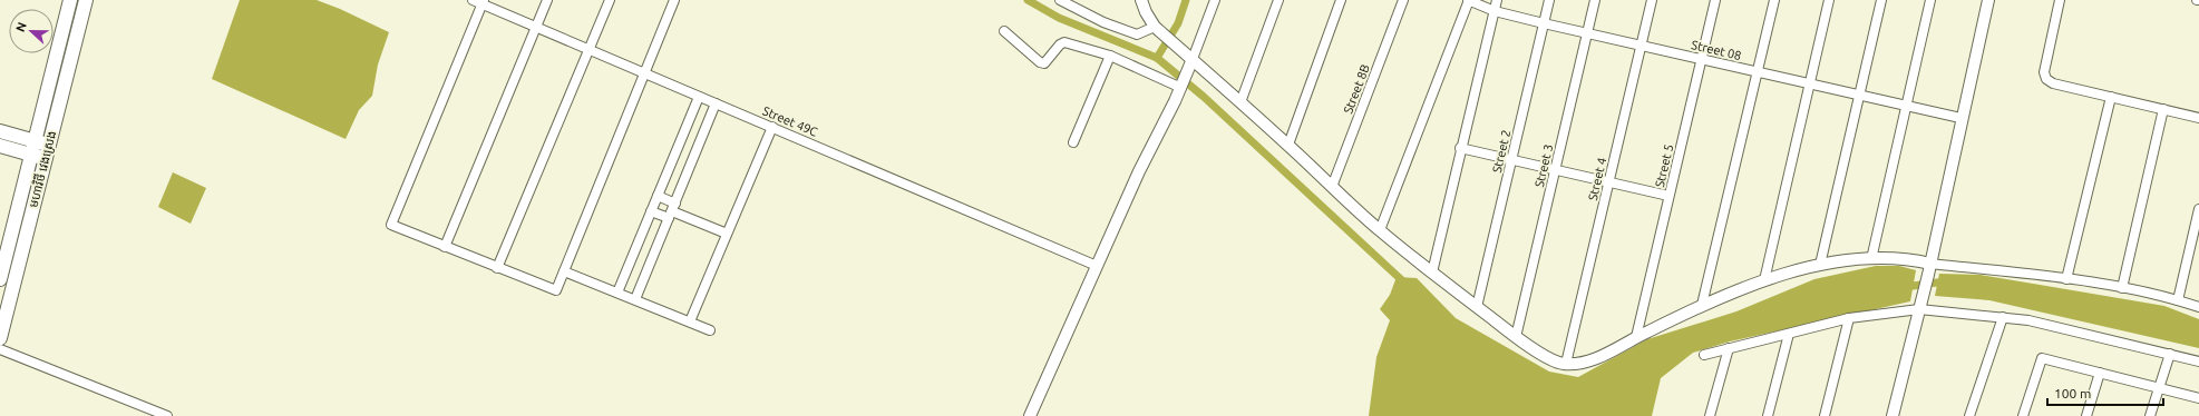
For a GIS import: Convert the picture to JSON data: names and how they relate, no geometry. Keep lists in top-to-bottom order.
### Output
{
  "streets": {
    "main road": ["មហាវិថី វេងស្រេង"],
    "street": [
      "Street 08",
      "Street 8B",
      "Street 49C",
      "Street 2",
      "Street 3",
      "Street 5",
      "Street 4"
    ]
  },
  "crossings": [
    ["Street 08", "Street 2"],
    ["Street 08", "Street 3"],
    ["Street 08", "Street 5"],
    ["Street 08", "Street 4"]
  ],
  "scale_bar": "100 m",
  "north": "left"
}
